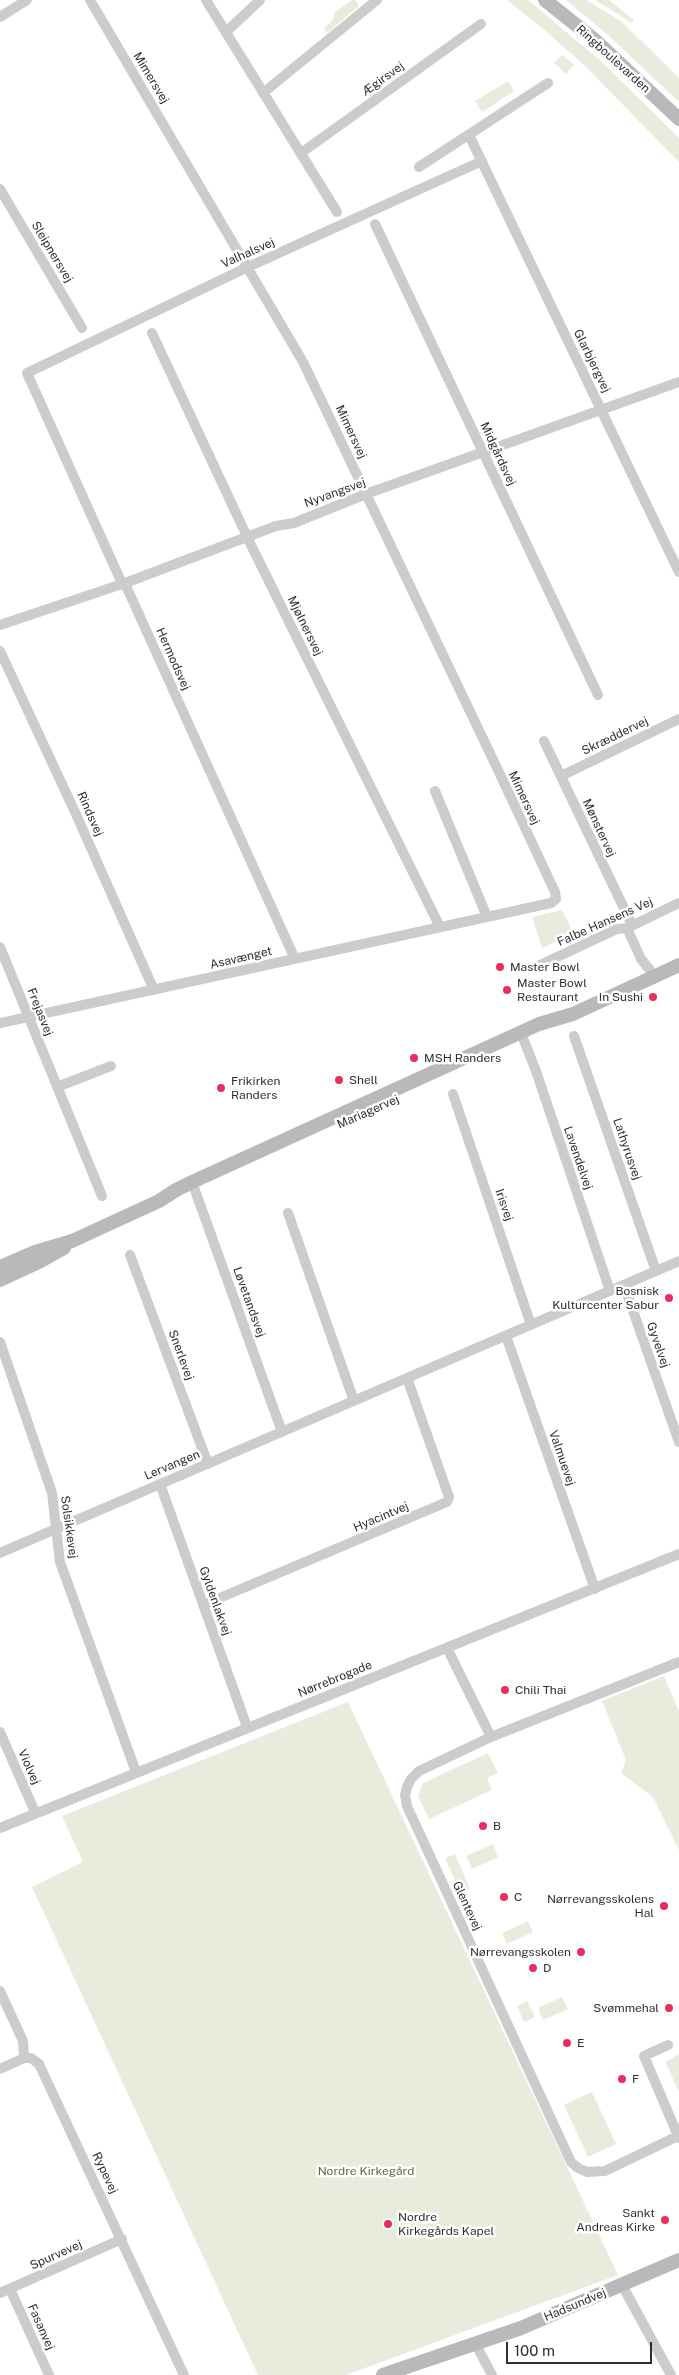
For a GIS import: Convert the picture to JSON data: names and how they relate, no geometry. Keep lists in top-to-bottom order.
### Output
{
  "streets": {
    "street": [
      "Ringboulevarden",
      "Mimersvej",
      "Ægirsvej",
      "Sleipnersvej",
      "Valhalsvej",
      "Glarbjergvej",
      "Midgårdsvej",
      "Nyvangsvej",
      "Mjølnersvej",
      "Hermodsvej",
      "Skræddervej",
      "Rindsvej",
      "Mønstervej",
      "Falbe Hansens Vej",
      "Asavænget",
      "Frejasvej",
      "Mariagervej",
      "Lathyrusvej",
      "Lavendelvej",
      "Irisvej",
      "Løvetandsvej",
      "Gyvelvej",
      "Snerlevej",
      "Valmuevej",
      "Lervangen",
      "Hyacintvej",
      "Solsikkevej",
      "Gyldenlakvej",
      "Nørrebrogade",
      "Violvej",
      "Glentevej",
      "Rypevej",
      "Spurvevej",
      "Hadsundvej",
      "Fasanvej"
    ]
  },
  "crossings": [
    ["Mimersvej", "Valhalsvej"],
    ["Mimersvej", "Nyvangsvej"],
    ["Mimersvej", "Asavænget"],
    ["Valhalsvej", "Glarbjergvej"],
    ["Valhalsvej", "Hermodsvej"],
    ["Glarbjergvej", "Nyvangsvej"],
    ["Midgårdsvej", "Nyvangsvej"],
    ["Nyvangsvej", "Mjølnersvej"],
    ["Nyvangsvej", "Hermodsvej"],
    ["Mjølnersvej", "Asavænget"],
    ["Hermodsvej", "Asavænget"],
    ["Skræddervej", "Mønstervej"],
    ["Rindsvej", "Asavænget"],
    ["Mønstervej", "Falbe Hansens Vej"],
    ["Asavænget", "Frejasvej"],
    ["Mariagervej", "Lavendelvej"],
    ["Mariagervej", "Løvetandsvej"],
    ["Lathyrusvej", "Lervangen"],
    ["Lavendelvej", "Lervangen"],
    ["Irisvej", "Lervangen"],
    ["Løvetandsvej", "Lervangen"],
    ["Gyvelvej", "Lervangen"],
    ["Snerlevej", "Lervangen"],
    ["Valmuevej", "Lervangen"],
    ["Valmuevej", "Nørrebrogade"],
    ["Lervangen", "Hyacintvej"],
    ["Lervangen", "Solsikkevej"],
    ["Lervangen", "Gyldenlakvej"],
    ["Hyacintvej", "Gyldenlakvej"],
    ["Solsikkevej", "Nørrebrogade"],
    ["Gyldenlakvej", "Nørrebrogade"],
    ["Nørrebrogade", "Violvej"],
    ["Rypevej", "Spurvevej"],
    ["Spurvevej", "Fasanvej"]
  ],
  "parks": ["Nordre Kirkegård"],
  "places": [
    "Master Bowl",
    "Master Bowl Restaurant",
    "In Sushi",
    "MSH Randers",
    "Shell",
    "Frikirken Randers",
    "Bosnisk Kulturcenter Sabur",
    "Chili Thai",
    "B",
    "C",
    "Nørrevangsskolens Hal",
    "Nørrevangsskolen",
    "D",
    "Svømmehal",
    "E",
    "F",
    "Sankt Andreas Kirke",
    "Nordre Kirkegårds Kapel"
  ],
  "scale_bar": "100 m"
}
